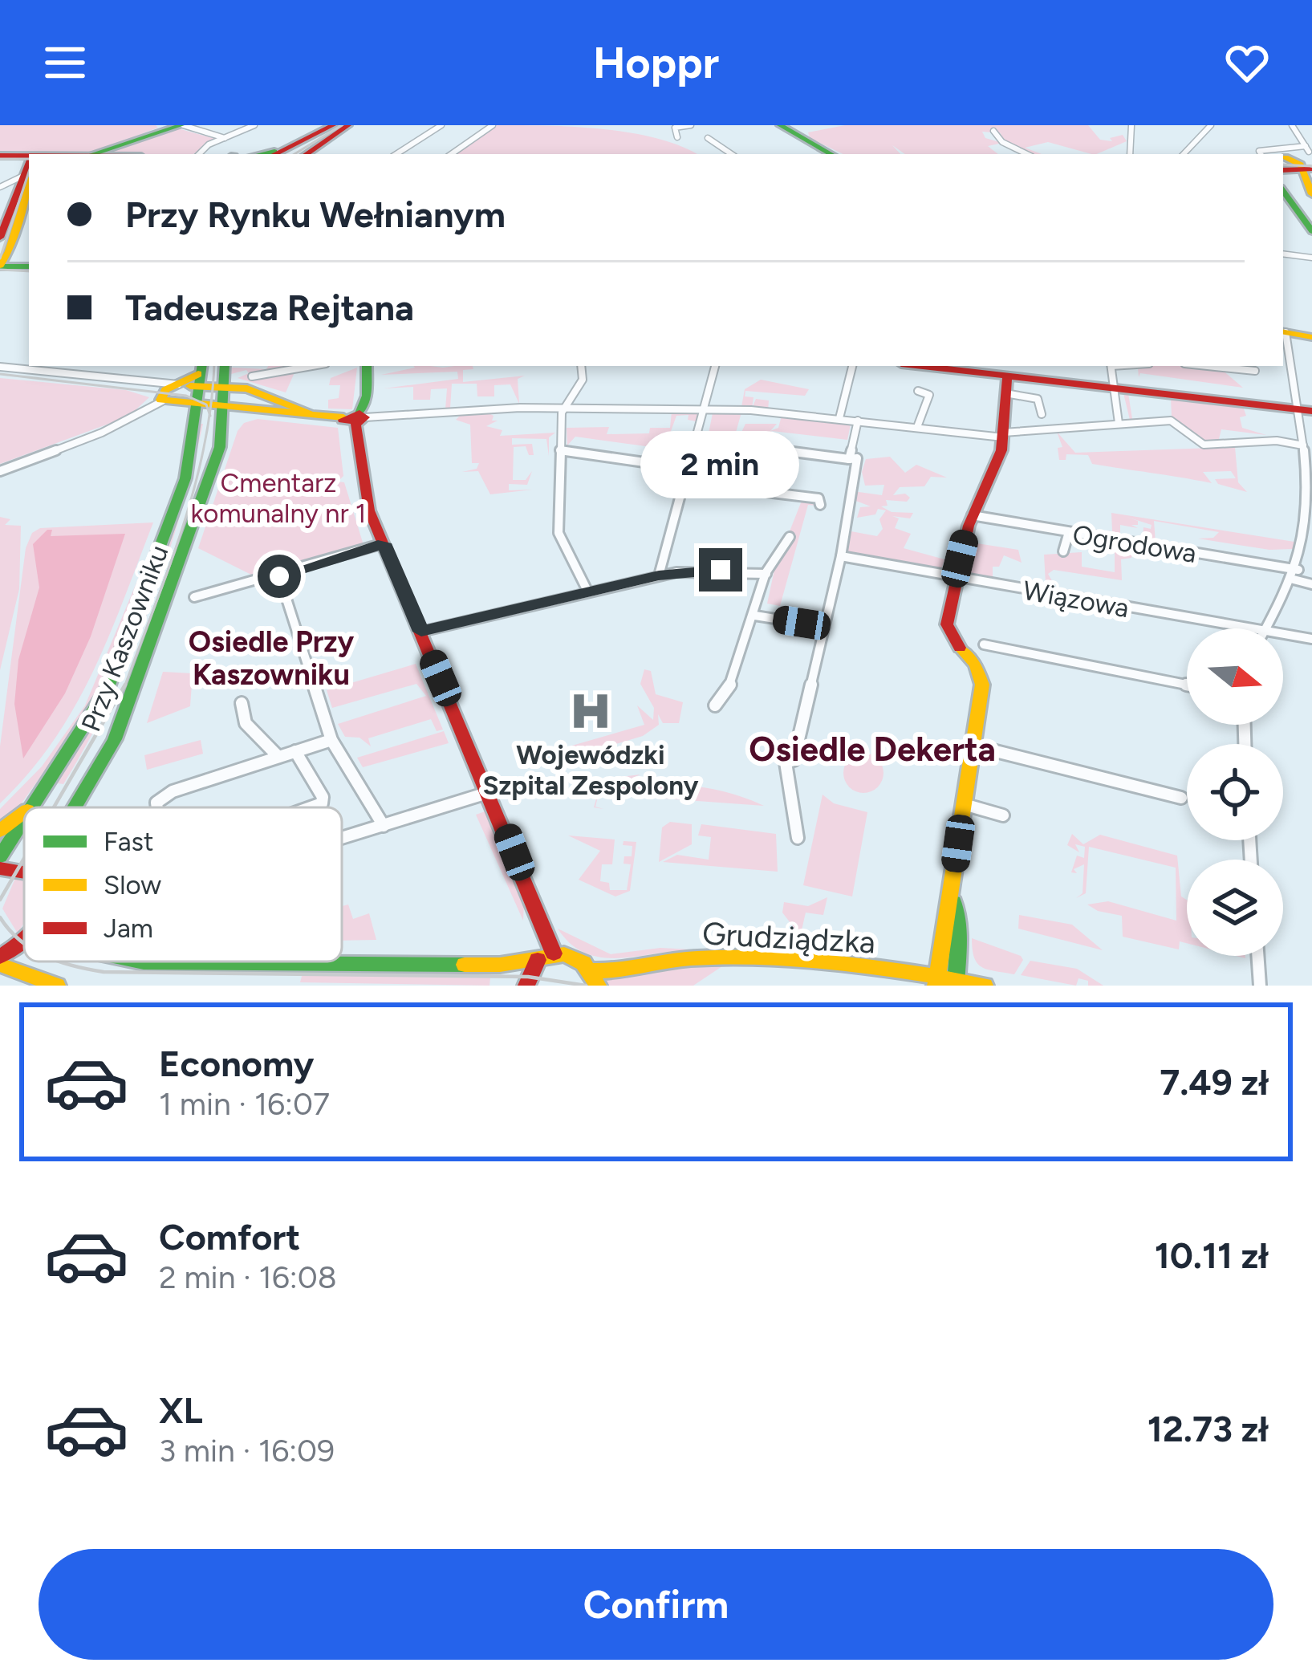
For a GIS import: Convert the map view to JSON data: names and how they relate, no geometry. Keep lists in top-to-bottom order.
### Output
{
  "streets": {
    "main road": ["Przy Kaszowniku", "Grudziądzka"],
    "street": ["Ogrodowa", "Wiązowa"]
  },
  "districts": ["Osiedle Przy Kaszowniku", "Osiedle Dekerta"],
  "parks": ["Cmentarz komunalny nr 1"],
  "places": {
    "hospital": ["Wojewódzki Szpital Zespolony"]
  },
  "legend": ["Fast", "Slow", "Jam"],
  "north": "right",
  "page": {
    "header": "Hoppr",
    "banner": ["Przy Rynku Wełnianym", "Tadeusza Rejtana"],
    "bubble": "2 min",
    "list": [
      {
        "name": "Economy",
        "note": "1 min · 16:07",
        "value": "7.49 zł"
      },
      {
        "name": "Comfort",
        "note": "2 min · 16:08",
        "value": "10.11 zł"
      },
      {
        "name": "XL",
        "note": "3 min · 16:09",
        "value": "12.73 zł"
      }
    ],
    "buttons": "Confirm"
  }
}
